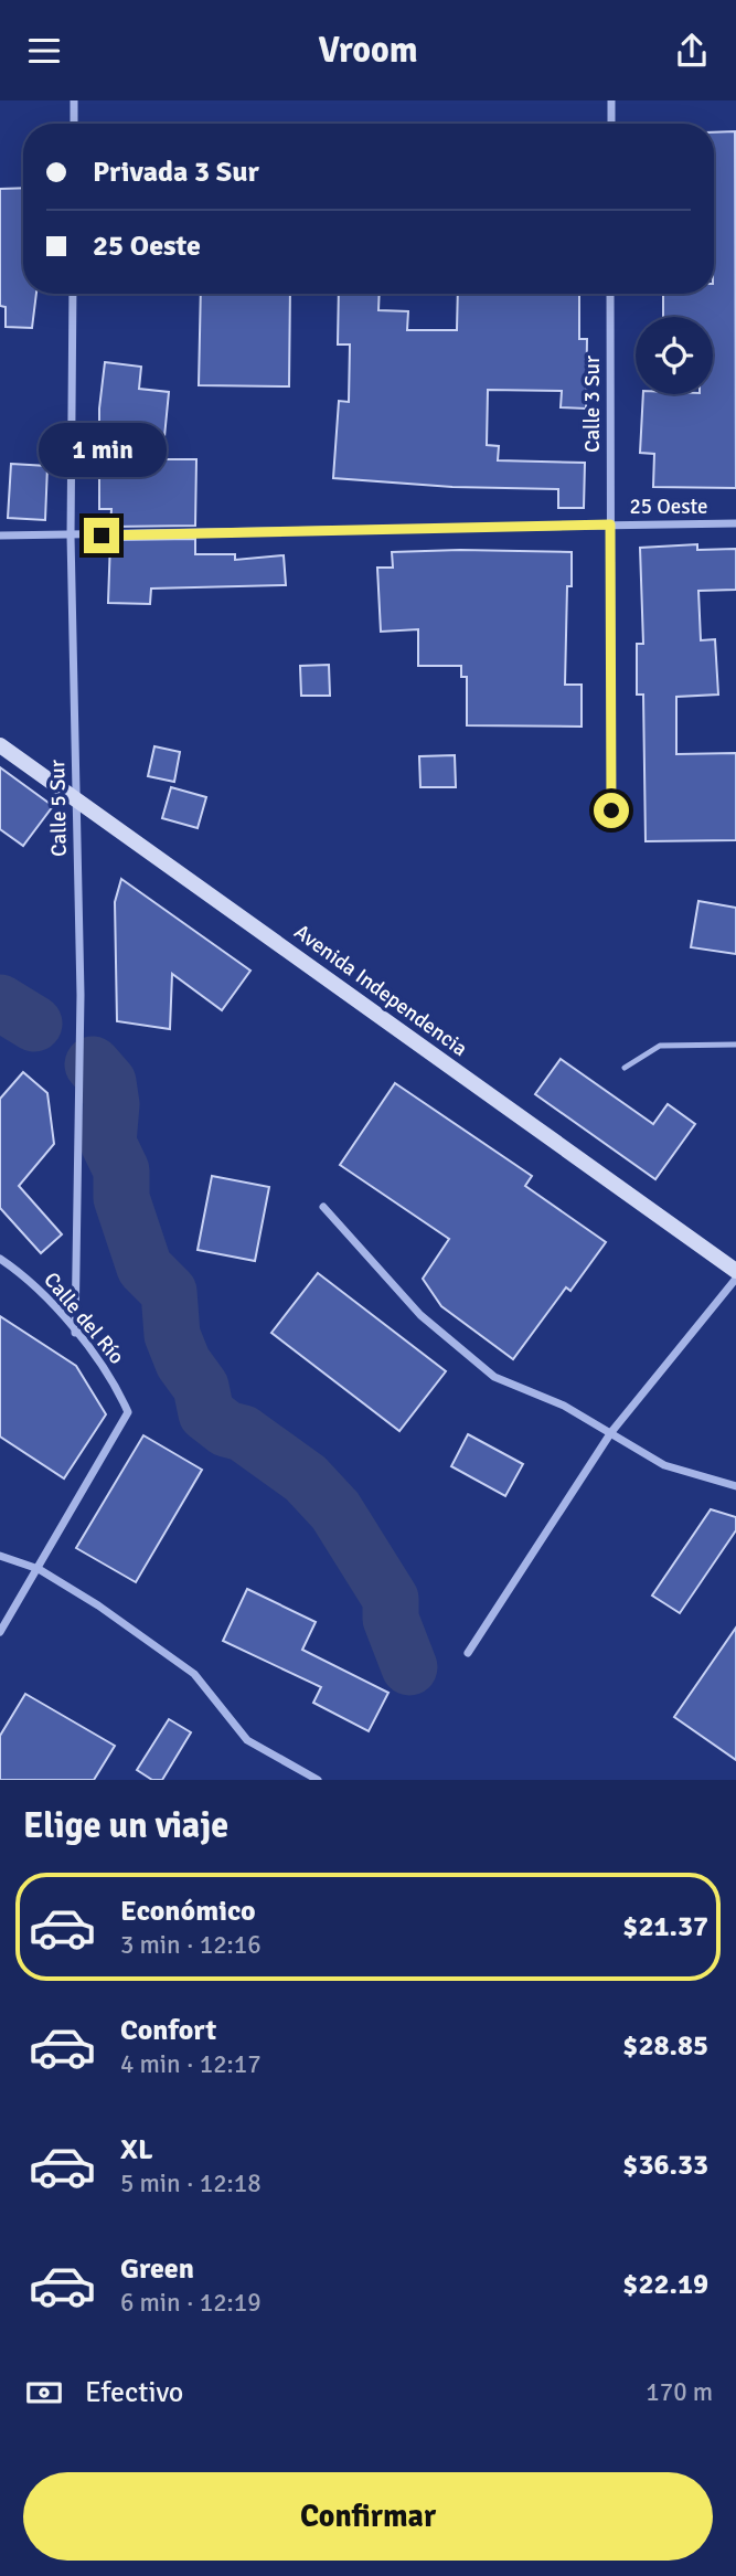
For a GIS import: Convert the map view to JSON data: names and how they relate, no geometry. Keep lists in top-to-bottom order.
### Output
{
  "streets": {
    "street": [
      "Calle 3 Sur",
      "25 Oeste",
      "Calle 5 Sur",
      "Avenida Independencia",
      "Calle del Río"
    ]
  },
  "crossings": [
    ["Calle 3 Sur", "25 Oeste"],
    ["25 Oeste", "Calle 5 Sur"],
    ["Calle 5 Sur", "Avenida Independencia"],
    ["Calle 5 Sur", "Calle del Río"]
  ],
  "page": {
    "header": "Vroom",
    "banner": ["Privada 3 Sur", "25 Oeste"],
    "bubble": "1 min",
    "heading": "Elige un viaje",
    "list": [
      {
        "name": "Económico",
        "note": "3 min · 12:16",
        "value": "$21.37"
      },
      {
        "name": "Confort",
        "note": "4 min · 12:17",
        "value": "$28.85"
      },
      {
        "name": "XL",
        "note": "5 min · 12:18",
        "value": "$36.33"
      },
      {
        "name": "Green",
        "note": "6 min · 12:19",
        "value": "$22.19"
      }
    ],
    "pay": ["Efectivo", "170 m"],
    "buttons": "Confirmar"
  }
}
